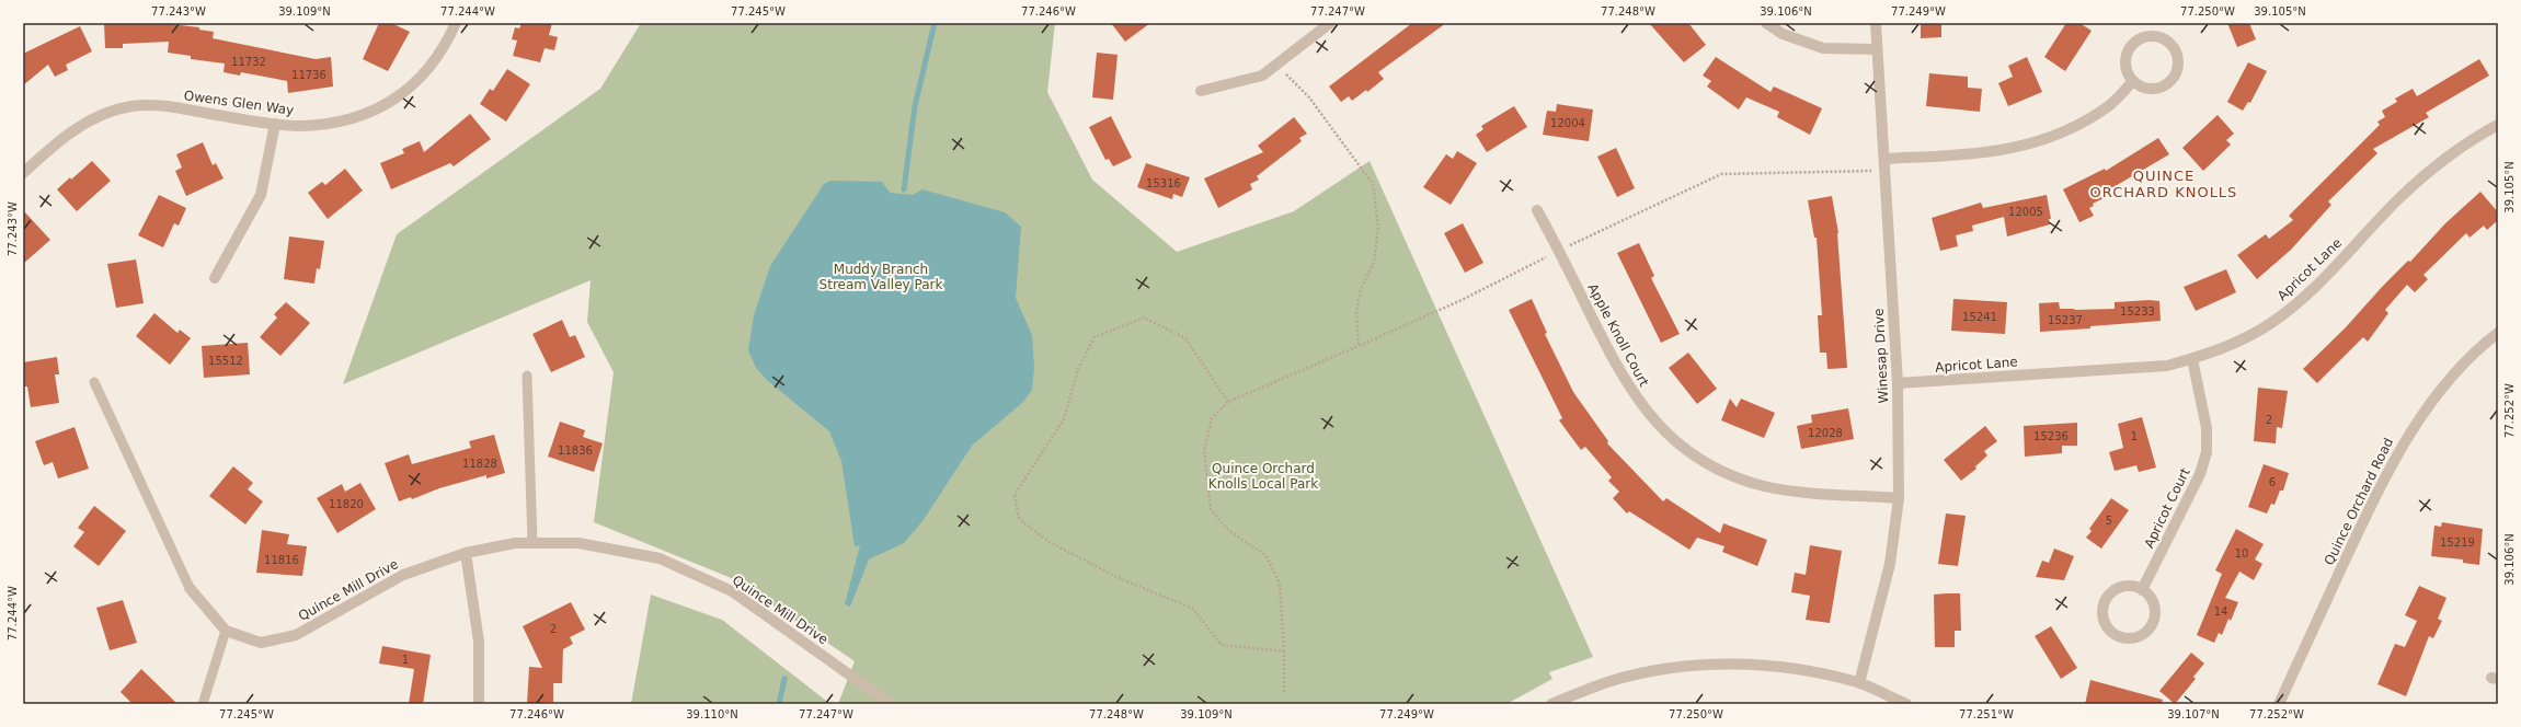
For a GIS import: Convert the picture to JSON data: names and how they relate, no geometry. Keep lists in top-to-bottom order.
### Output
{
  "streets": {
    "street": [
      "Owens Glen Way",
      "Apricot Lane",
      "Apple Knoll Court",
      "Winesap Drive",
      "Quince Orchard Road",
      "Apricot Court",
      "Quince Mill Drive"
    ]
  },
  "crossings": [
    ["Apricot Lane", "Winesap Drive"],
    ["Apricot Lane", "Apricot Court"],
    ["Apple Knoll Court", "Winesap Drive"]
  ],
  "districts": ["QUINCE ORCHARD KNOLLS"],
  "parks": ["Muddy Branch Stream Valley Park", "Quince Orchard Knolls Local Park"],
  "house_numbers": [
    "11732",
    "11736",
    "12004",
    "15316",
    "12005",
    "15233",
    "15241",
    "15237",
    "15512",
    "2",
    "12028",
    "15236",
    "1",
    "11836",
    "11828",
    "6",
    "11820",
    "5",
    "15219",
    "10",
    "11816",
    "14",
    "2",
    "1"
  ],
  "coordinates": [
    "77.243°W",
    "39.109°N",
    "77.244°W",
    "77.245°W",
    "77.246°W",
    "77.247°W",
    "77.248°W",
    "39.106°N",
    "77.249°W",
    "77.250°W",
    "39.105°N",
    "77.252°W",
    "39.110°N",
    "77.251°W",
    "39.107°N"
  ]
}
